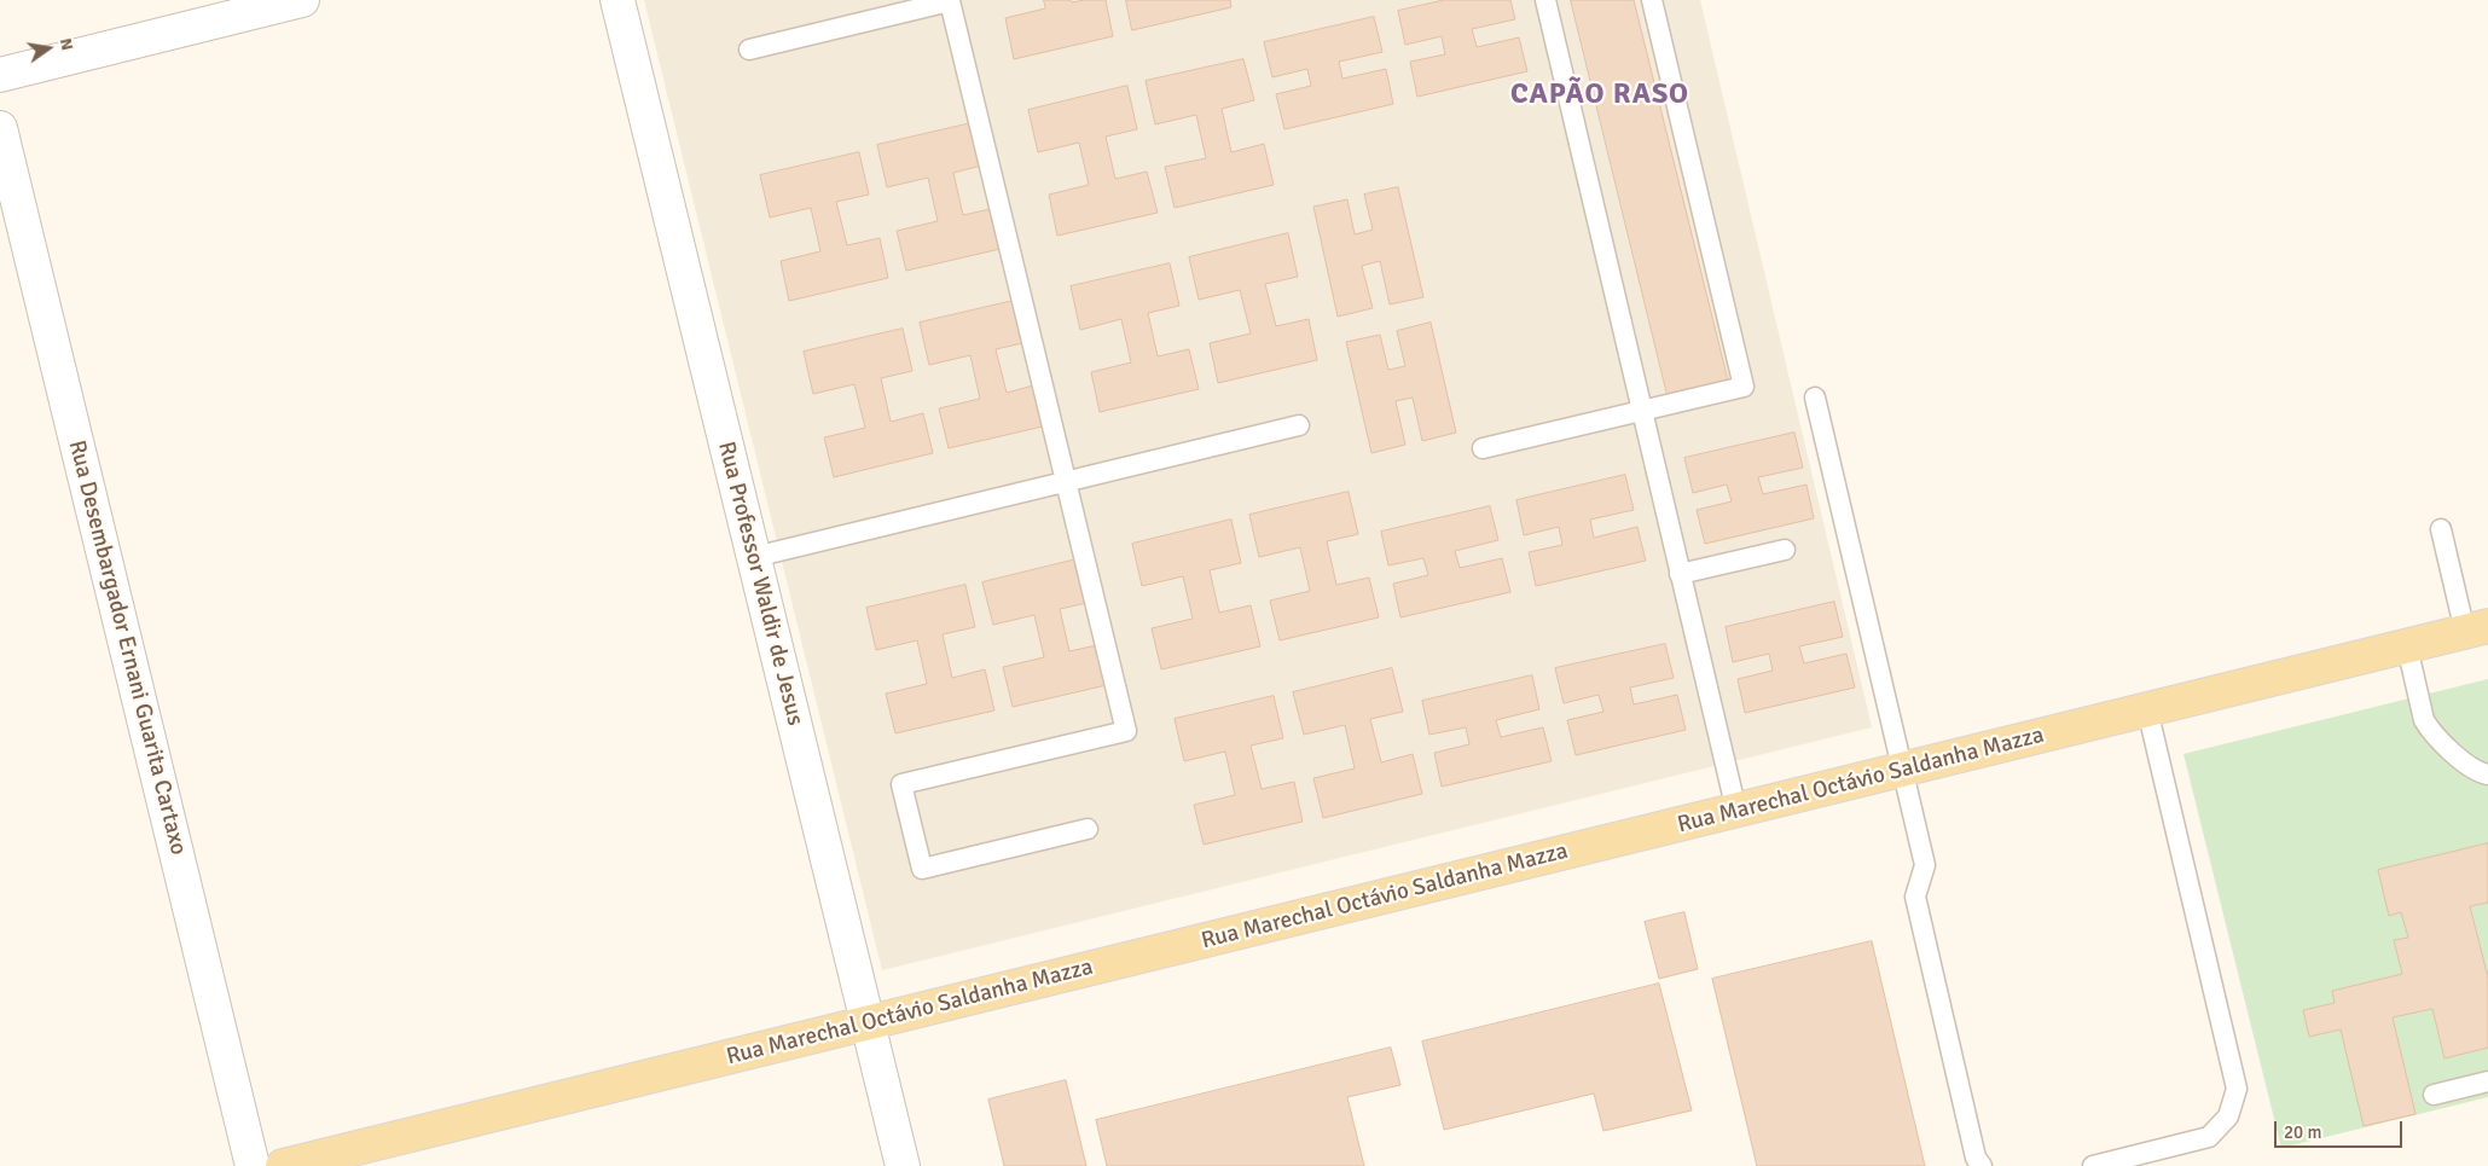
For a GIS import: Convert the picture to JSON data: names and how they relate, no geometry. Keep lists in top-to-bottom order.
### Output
{
  "streets": {
    "main road": ["Rua Marechal Octávio Saldanha Mazza"],
    "street": ["Rua Professor Waldir de Jesus", "Rua Desembargador Ernani Guarita Cartaxo"]
  },
  "crossings": [
    ["Rua Professor Waldir de Jesus", "Rua Marechal Octávio Saldanha Mazza"]
  ],
  "districts": ["CAPÃO RASO"],
  "scale_bar": "20 m",
  "north": "right"
}
